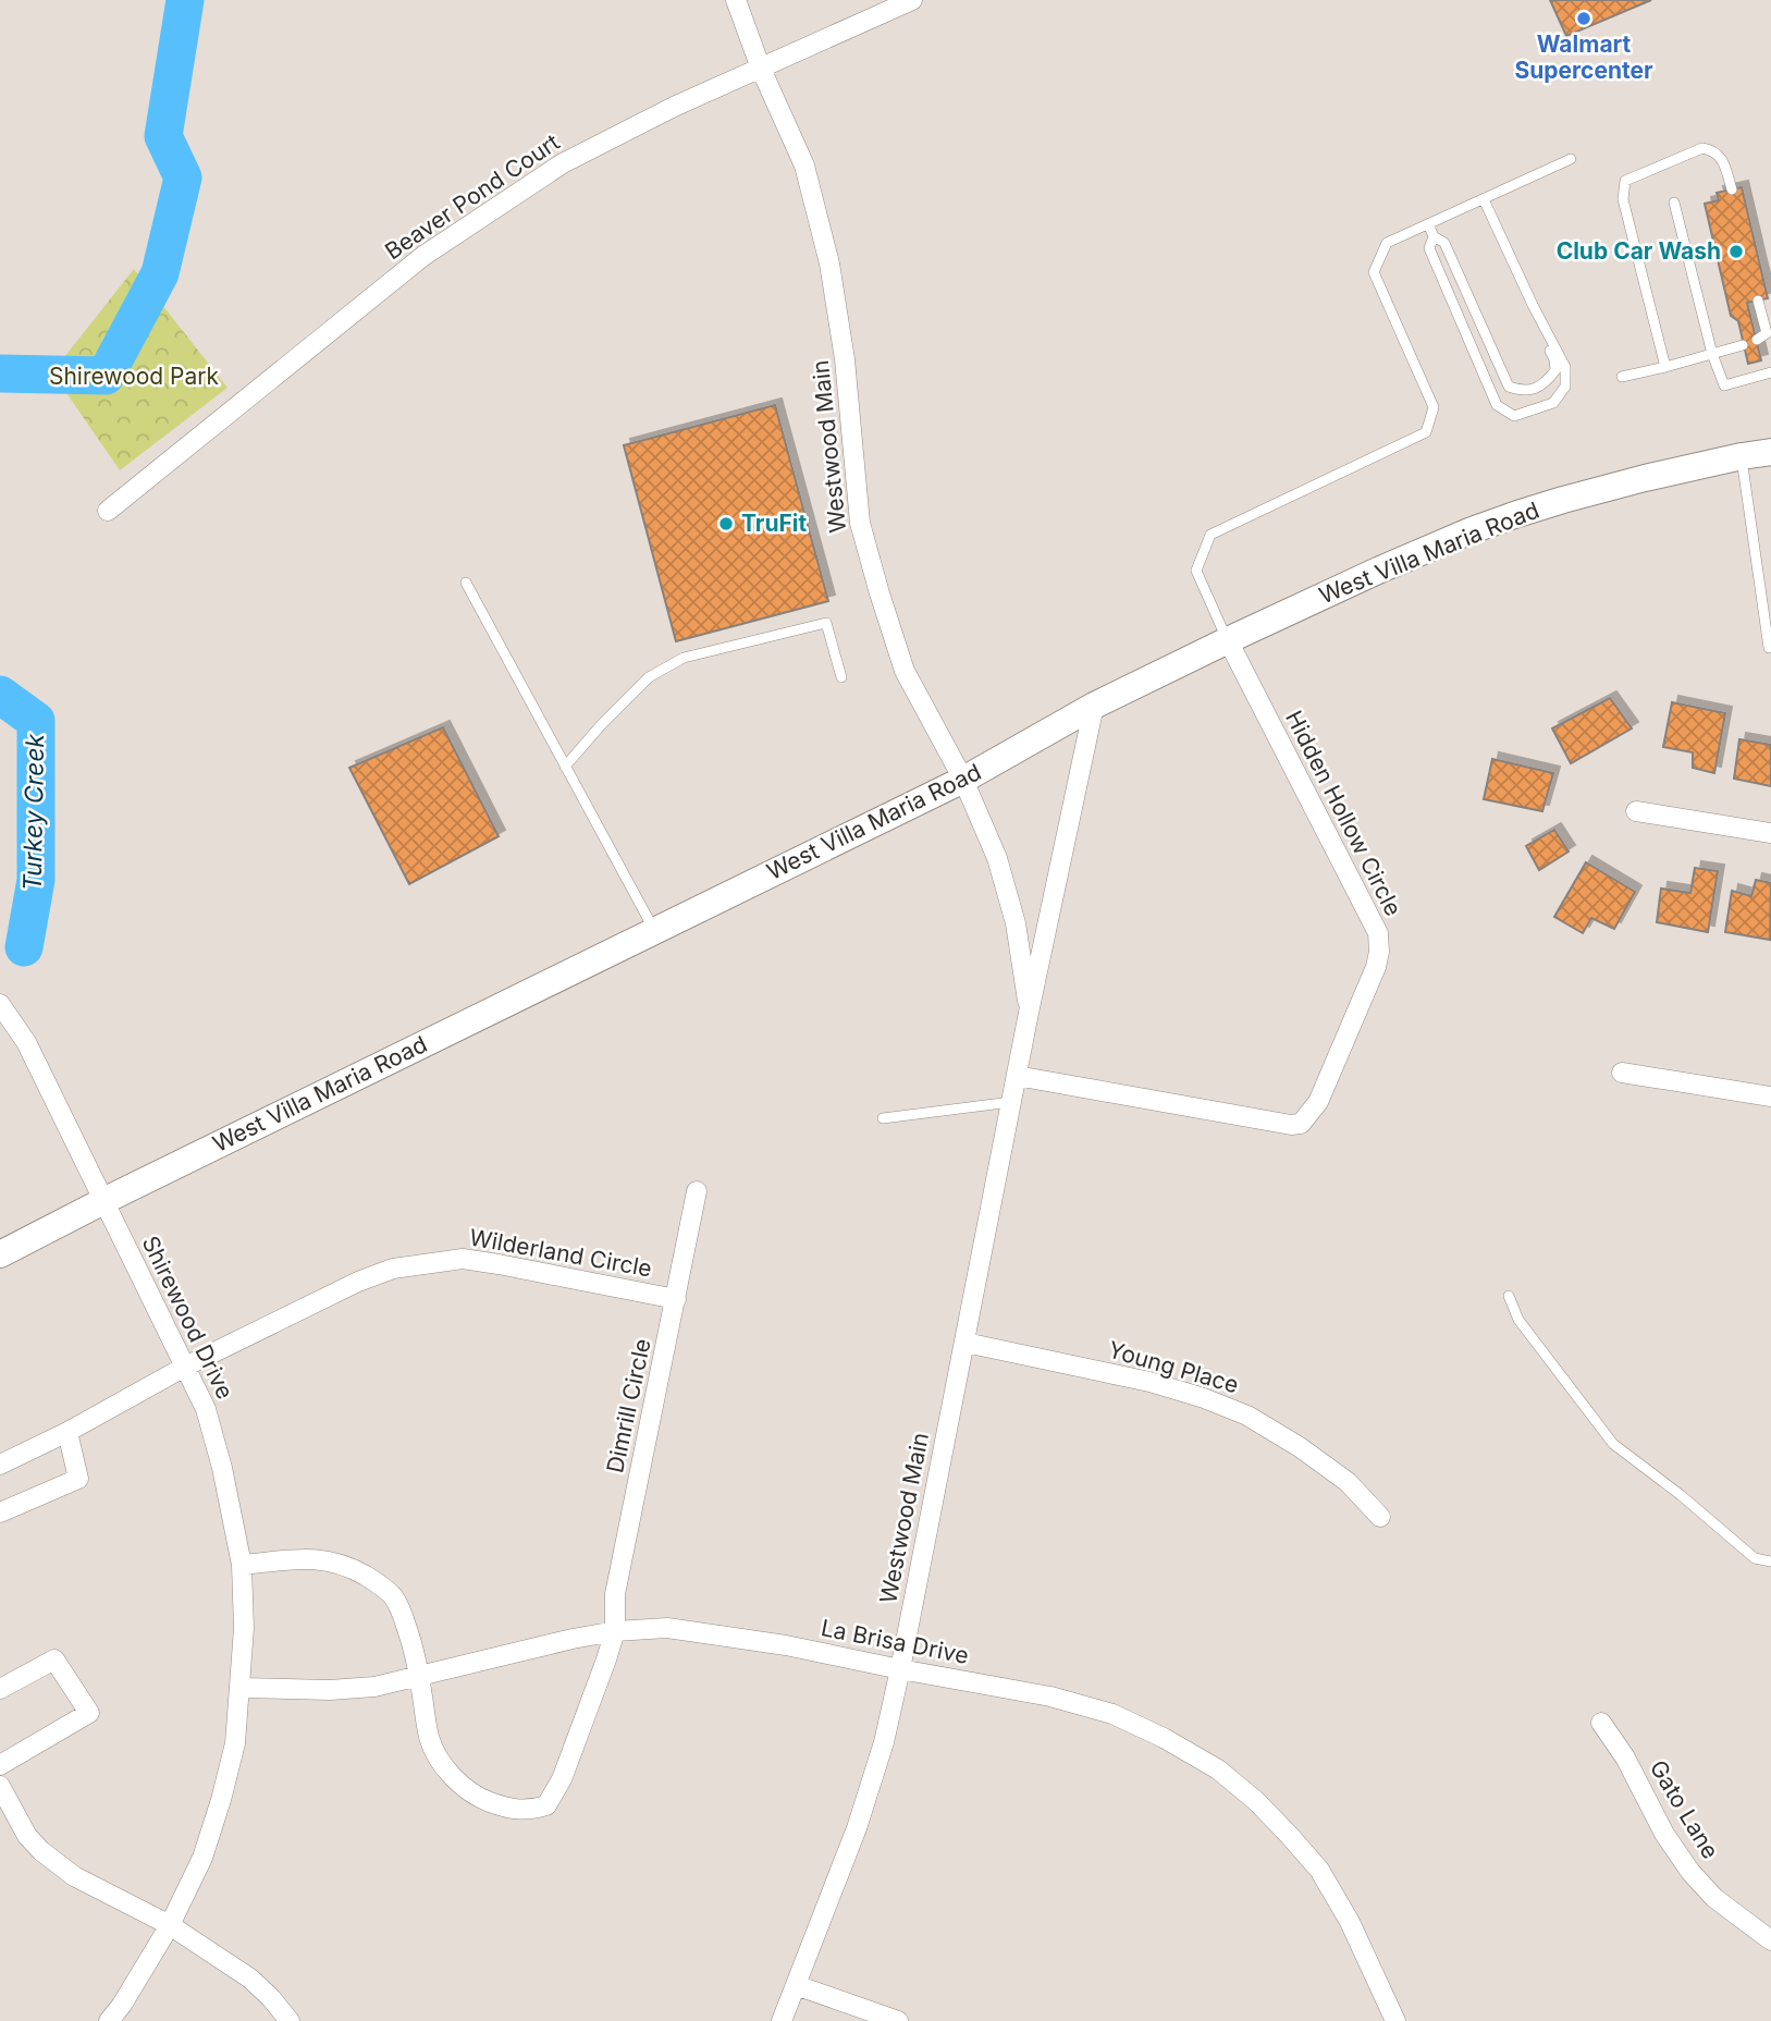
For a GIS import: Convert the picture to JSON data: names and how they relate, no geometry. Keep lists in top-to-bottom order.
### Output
{
  "streets": {
    "main road": ["West Villa Maria Road"],
    "street": [
      "Beaver Pond Court",
      "Westwood Main",
      "Hidden Hollow Circle",
      "Wilderland Circle",
      "Shirewood Drive",
      "Young Place",
      "Dimrill Circle",
      "La Brisa Drive",
      "Gato Lane"
    ]
  },
  "crossings": [
    ["Beaver Pond Court", "Westwood Main"],
    ["Westwood Main", "West Villa Maria Road"],
    ["Westwood Main", "Hidden Hollow Circle"],
    ["Westwood Main", "Young Place"],
    ["Westwood Main", "La Brisa Drive"],
    ["West Villa Maria Road", "Hidden Hollow Circle"],
    ["West Villa Maria Road", "Shirewood Drive"],
    ["Wilderland Circle", "Shirewood Drive"],
    ["Wilderland Circle", "Dimrill Circle"],
    ["Shirewood Drive", "Dimrill Circle"],
    ["Shirewood Drive", "La Brisa Drive"],
    ["Dimrill Circle", "La Brisa Drive"]
  ],
  "water": ["Turkey Creek"],
  "parks": ["Shirewood Park"],
  "places": ["Walmart Supercenter", "Club Car Wash", "TruFit"]
}
